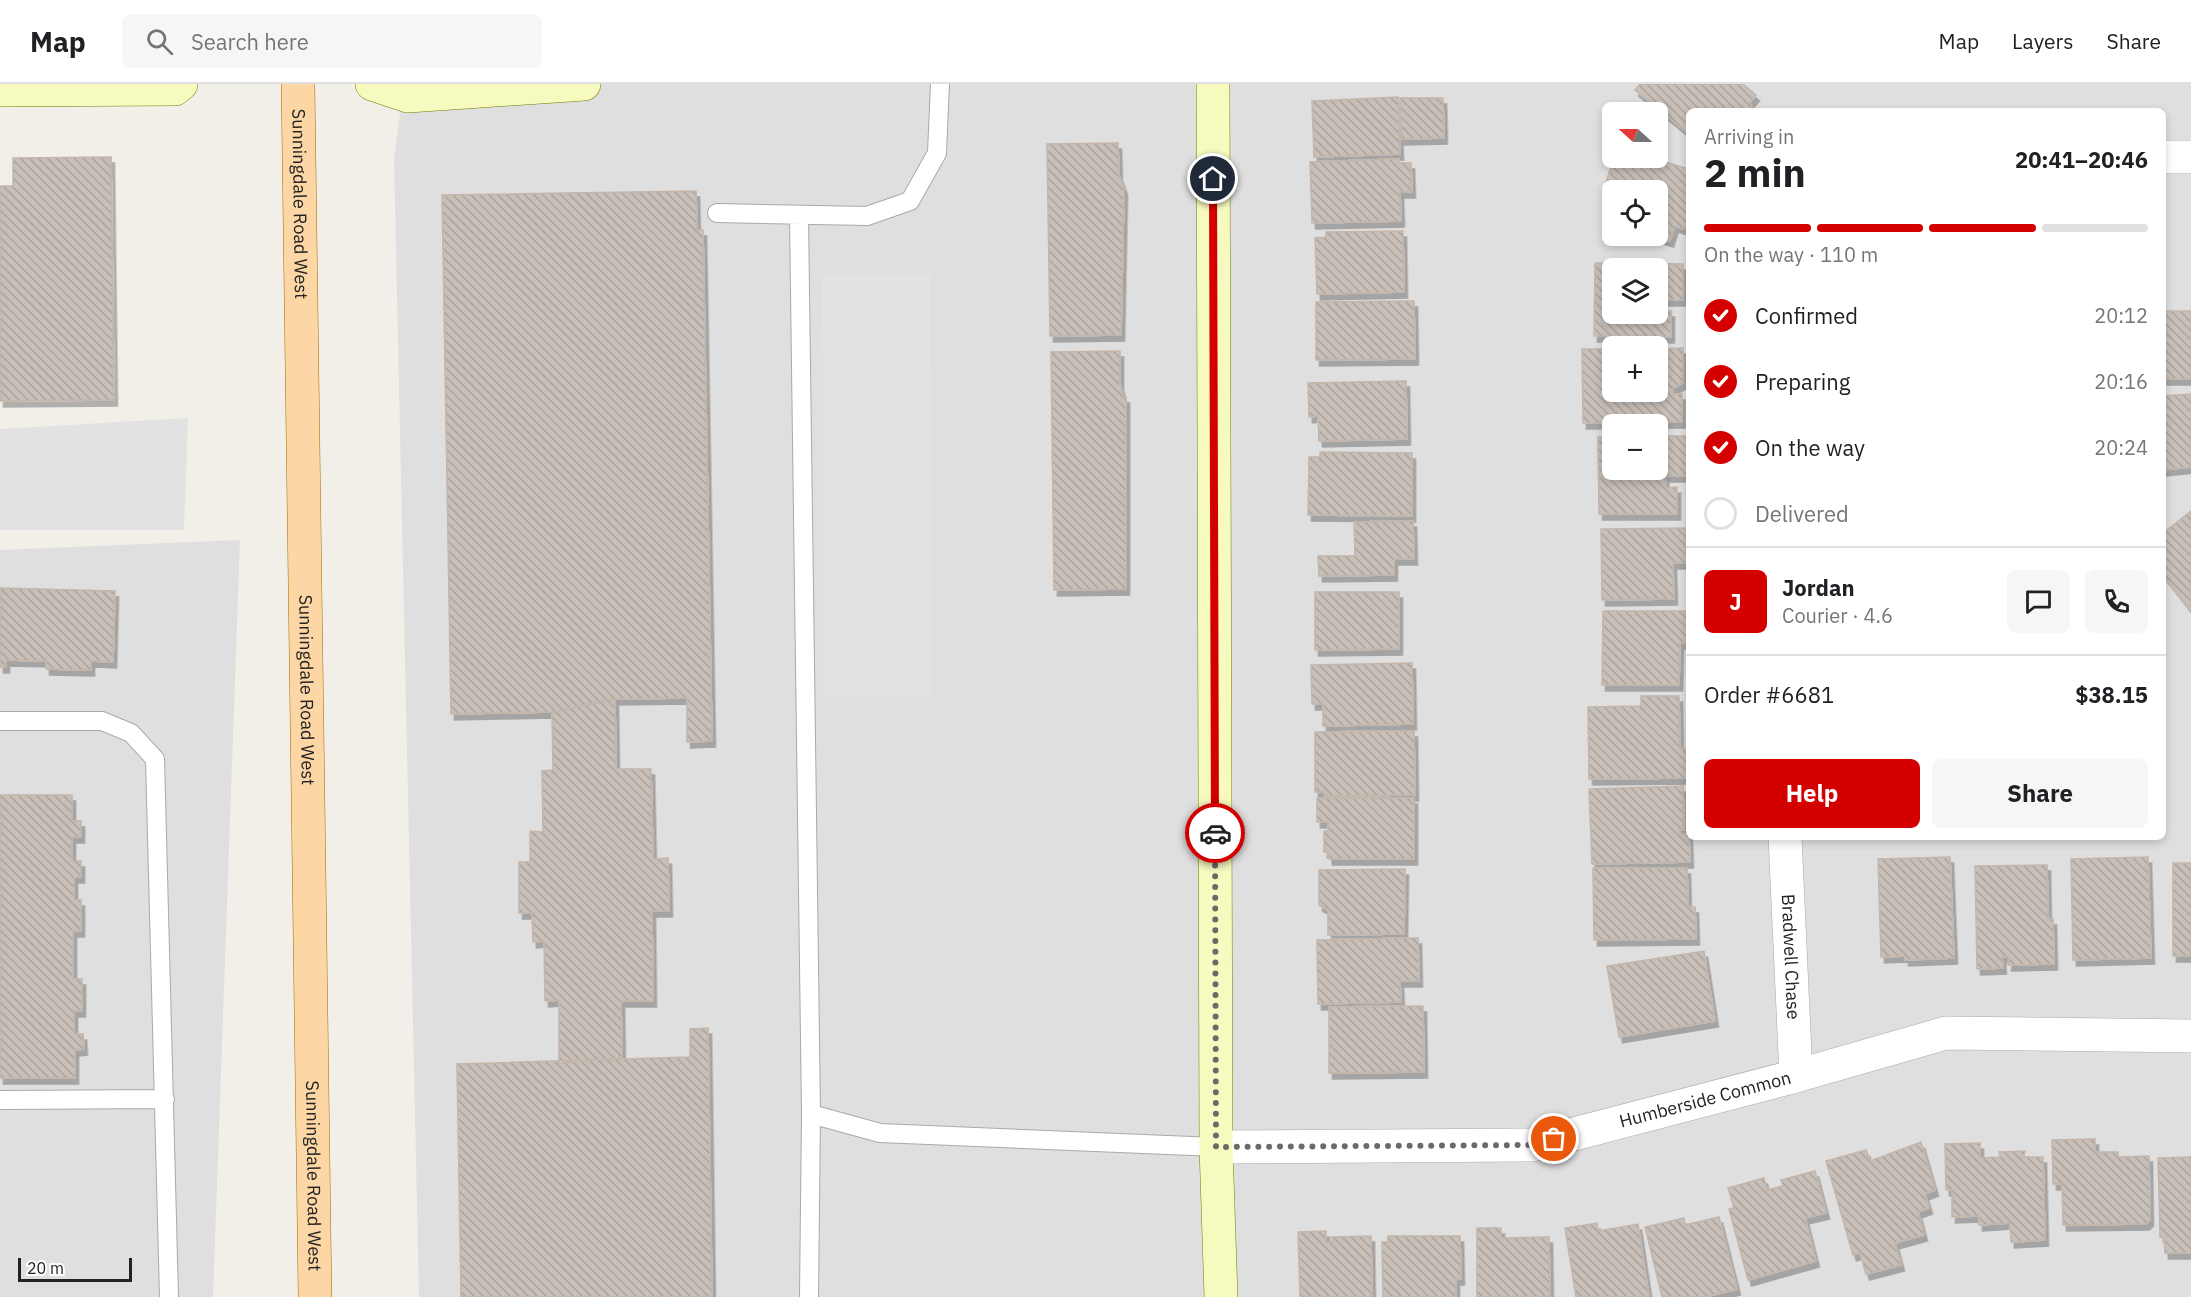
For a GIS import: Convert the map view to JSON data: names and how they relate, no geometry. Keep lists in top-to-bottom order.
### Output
{
  "streets": {
    "main road": ["Sunningdale Road West"],
    "street": ["Bradwell Chase", "Humberside Common"]
  },
  "crossings": [
    ["Bradwell Chase", "Humberside Common"]
  ],
  "scale_bar": "20 m",
  "north": "left",
  "page": {
    "header": "Map",
    "search": "Search here",
    "nav": ["Map", "Layers", "Share"],
    "map_buttons": ["+", "−"],
    "heading": ["2 min", "Arriving in", "20:41–20:46"],
    "panel": [
      "Jordan",
      "Courier · 4.6",
      "Order #6681",
      "$38.15"
    ],
    "bar": "On the way · 110 m",
    "list": [
      ["Confirmed", "20:12"],
      ["Preparing", "20:16"],
      ["On the way", "20:24"],
      "Delivered"
    ],
    "round": "J",
    "buttons": ["Help", "Share"],
    "scale": "20 m"
  }
}
